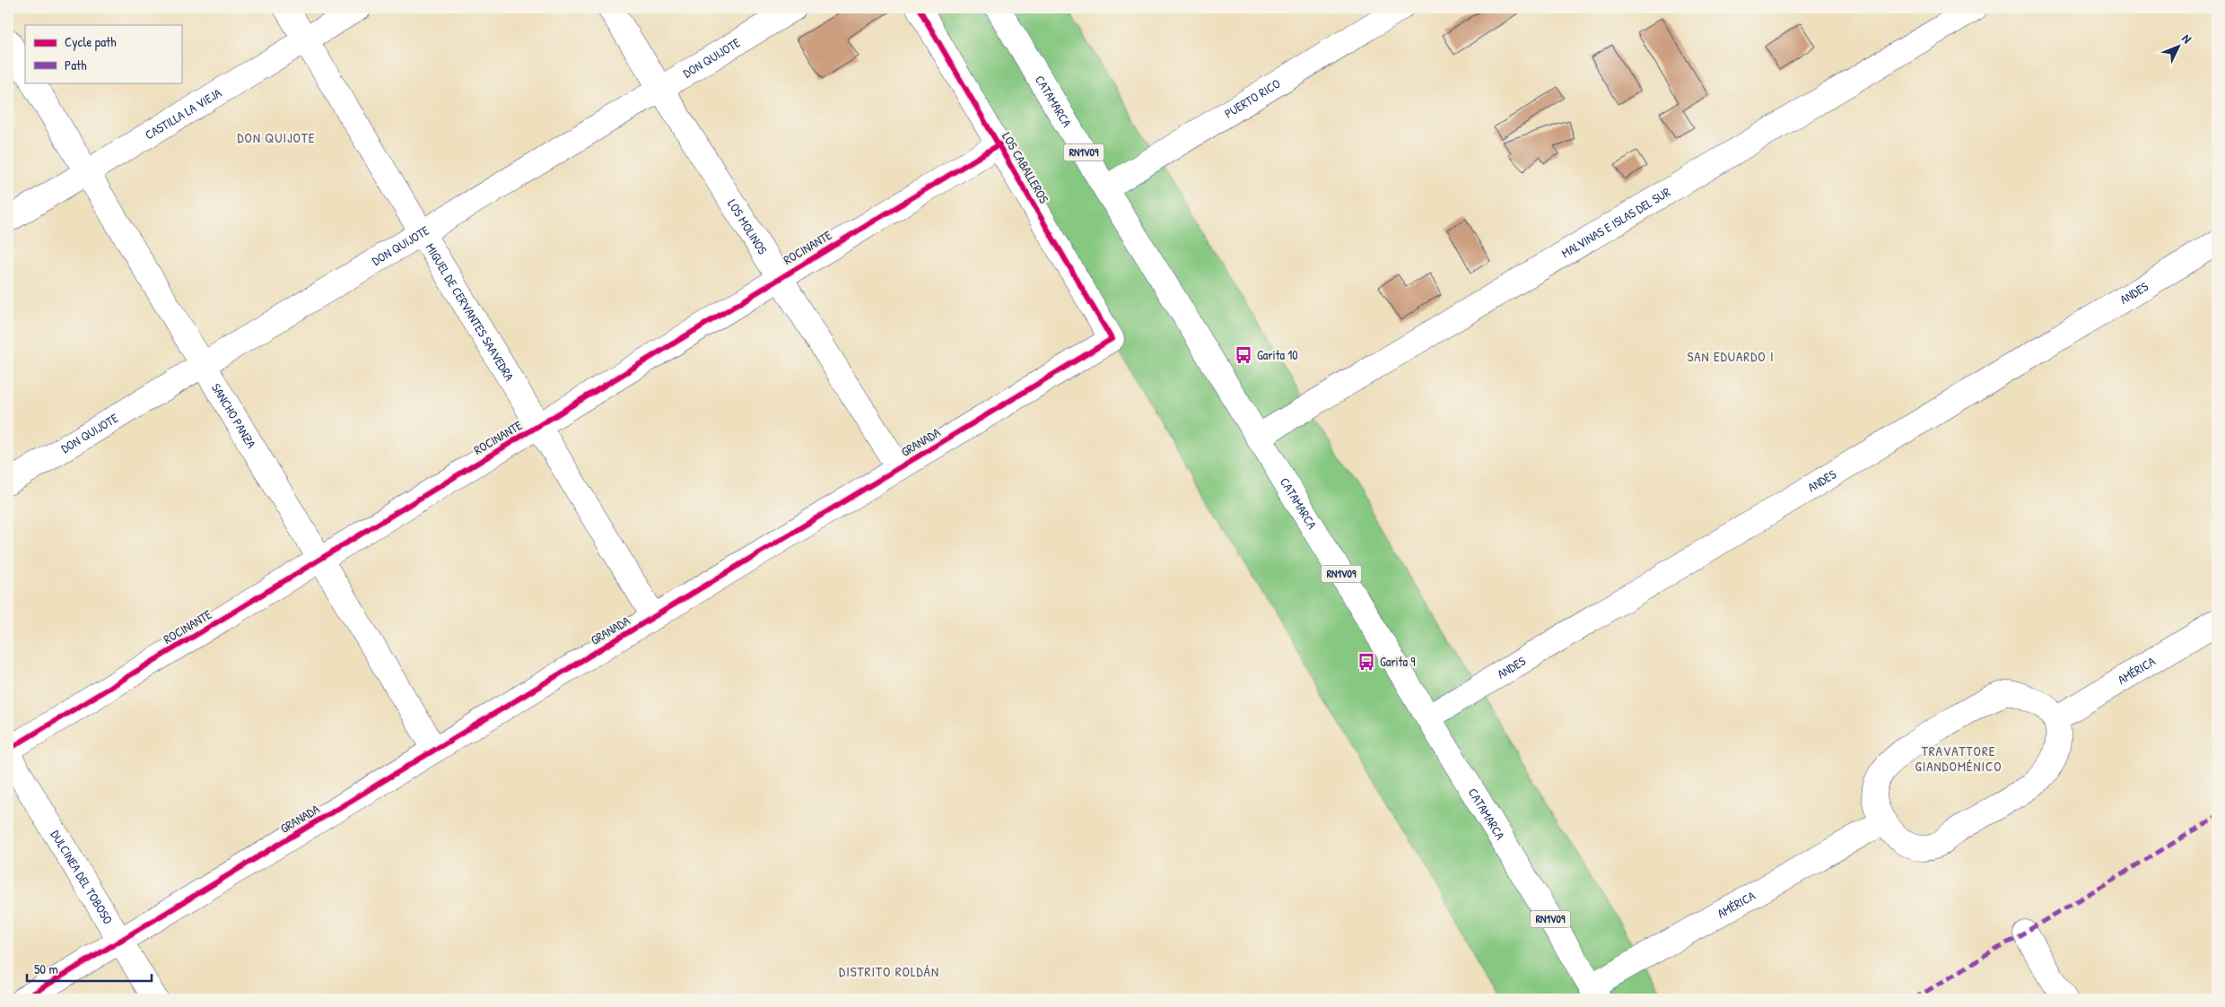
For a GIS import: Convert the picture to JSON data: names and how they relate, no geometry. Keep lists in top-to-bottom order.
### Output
{
  "streets": {
    "street": [
      "DON QUIJOTE",
      "PUERTO RICO",
      "CATAMARCA",
      "CASTILLA LA VIEJA",
      "RN1V09",
      "LOS CABALLEROS",
      "MALVINAS E ISLAS DEL SUR",
      "LOS MOLINOS",
      "ROCINANTE",
      "ANDES",
      "MIGUEL DE CERVANTES SAAVEDRA",
      "SANCHO PANZA",
      "GRANADA",
      "AMÉRICA",
      "DULCINEA DEL TOBOSO"
    ]
  },
  "crossings": [
    ["DON QUIJOTE", "LOS MOLINOS"],
    ["DON QUIJOTE", "MIGUEL DE CERVANTES SAAVEDRA"],
    ["DON QUIJOTE", "SANCHO PANZA"],
    ["PUERTO RICO", "CATAMARCA"],
    ["CATAMARCA", "MALVINAS E ISLAS DEL SUR"],
    ["CATAMARCA", "ANDES"],
    ["CATAMARCA", "AMÉRICA"],
    ["CASTILLA LA VIEJA", "MIGUEL DE CERVANTES SAAVEDRA"],
    ["CASTILLA LA VIEJA", "SANCHO PANZA"],
    ["LOS CABALLEROS", "ROCINANTE"],
    ["LOS CABALLEROS", "GRANADA"],
    ["LOS MOLINOS", "ROCINANTE"],
    ["LOS MOLINOS", "GRANADA"],
    ["ROCINANTE", "MIGUEL DE CERVANTES SAAVEDRA"],
    ["ROCINANTE", "SANCHO PANZA"],
    ["MIGUEL DE CERVANTES SAAVEDRA", "GRANADA"],
    ["SANCHO PANZA", "GRANADA"],
    ["GRANADA", "DULCINEA DEL TOBOSO"]
  ],
  "districts": [
    "DON QUIJOTE",
    "SAN EDUARDO I",
    "TRAVATTORE GIANDOMÉNICO",
    "DISTRITO ROLDÁN"
  ],
  "places": {
    "bus stop": ["Garita 10", "Garita 9"]
  },
  "legend": ["Cycle path", "Path"],
  "scale_bar": "50 m",
  "north": "top right"
}
